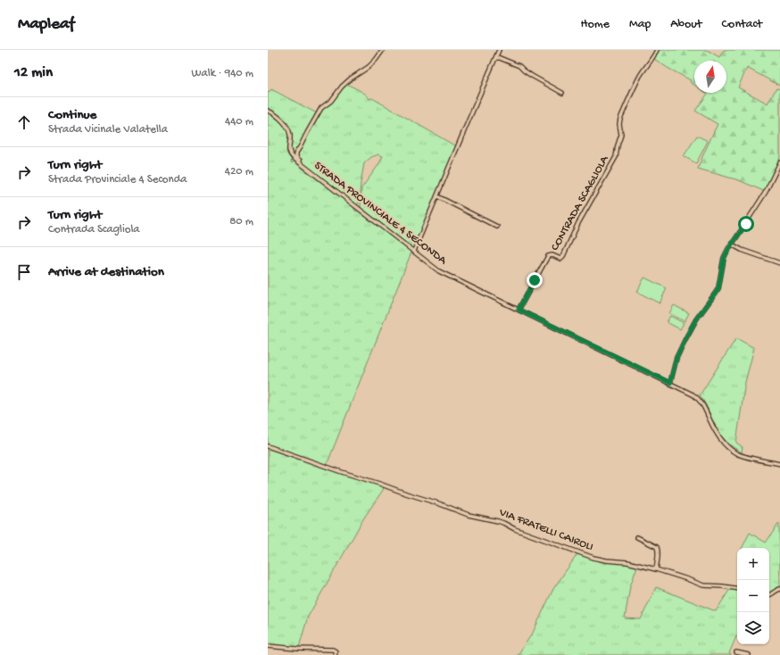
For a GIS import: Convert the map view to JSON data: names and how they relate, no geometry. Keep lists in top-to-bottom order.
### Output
{
  "streets": {
    "street": ["CONTRADA SCAGLIOLA", "STRADA PROVINCIALE 4 SECONDA", "VIA FRATELLI CAIROLI"]
  },
  "crossings": [
    ["CONTRADA SCAGLIOLA", "STRADA PROVINCIALE 4 SECONDA"]
  ],
  "north": "top",
  "page": {
    "header": "Mapleaf",
    "nav": [
      "Home",
      "Map",
      "About",
      "Contact"
    ],
    "heading": ["12 min", "Walk · 940 m"],
    "list": [
      ["Continue", "Strada Vicinale Valatella", "440 m"],
      ["Turn right", "Strada Provinciale 4 Seconda", "420 m"],
      ["Turn right", "Contrada Scagliola", "80 m"],
      "Arrive at destination"
    ],
    "map_buttons": ["+", "−"]
  }
}
